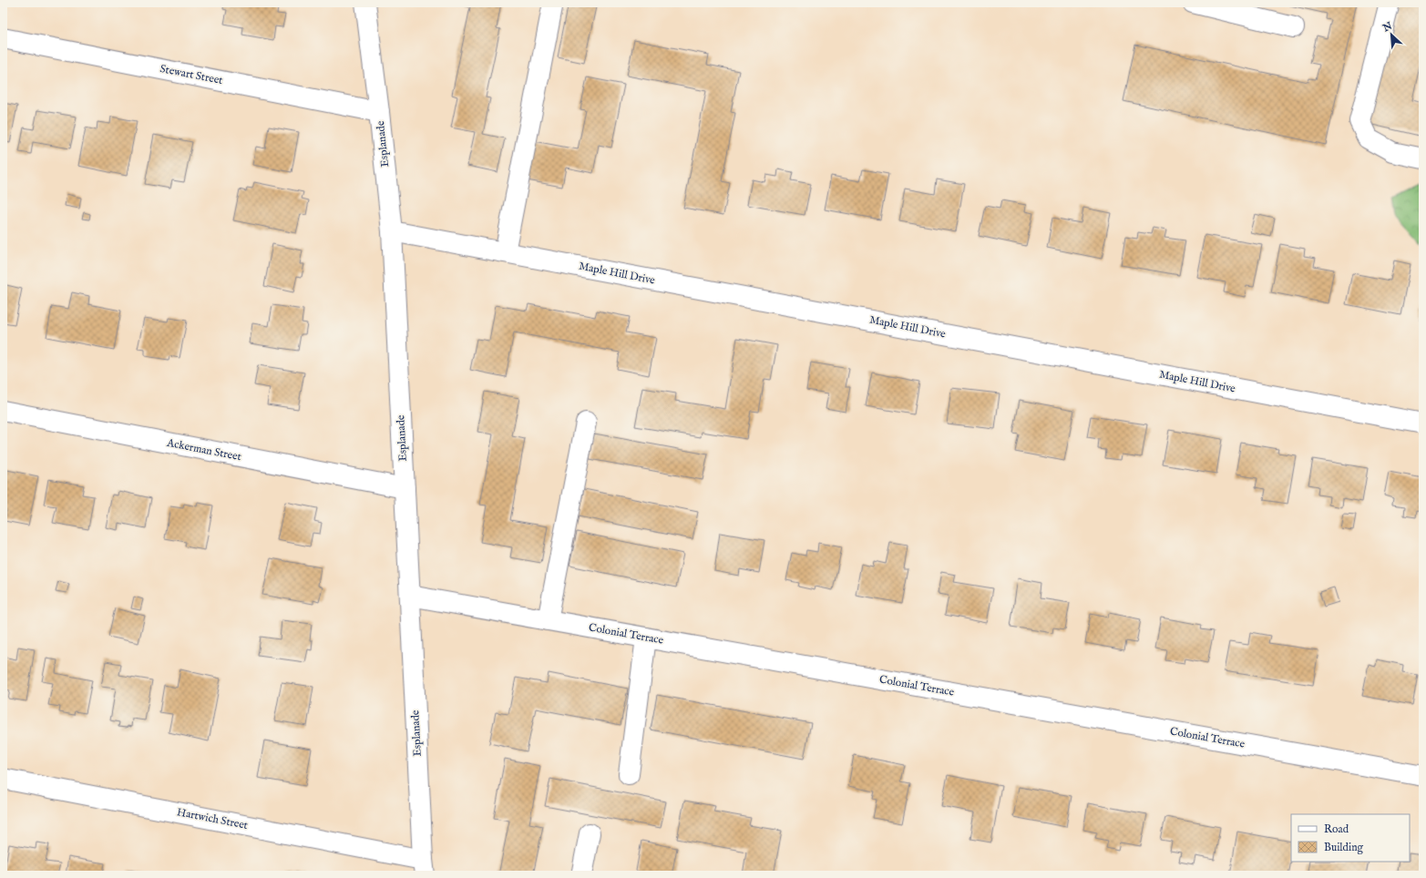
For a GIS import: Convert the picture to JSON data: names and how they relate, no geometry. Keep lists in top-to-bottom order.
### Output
{
  "streets": {
    "street": [
      "Stewart Street",
      "Esplanade",
      "Maple Hill Drive",
      "Ackerman Street",
      "Colonial Terrace",
      "Hartwich Street"
    ]
  },
  "crossings": [
    ["Stewart Street", "Esplanade"],
    ["Esplanade", "Maple Hill Drive"],
    ["Esplanade", "Ackerman Street"],
    ["Esplanade", "Colonial Terrace"],
    ["Esplanade", "Hartwich Street"]
  ],
  "legend": ["Road", "Building"],
  "north": "top left"
}
